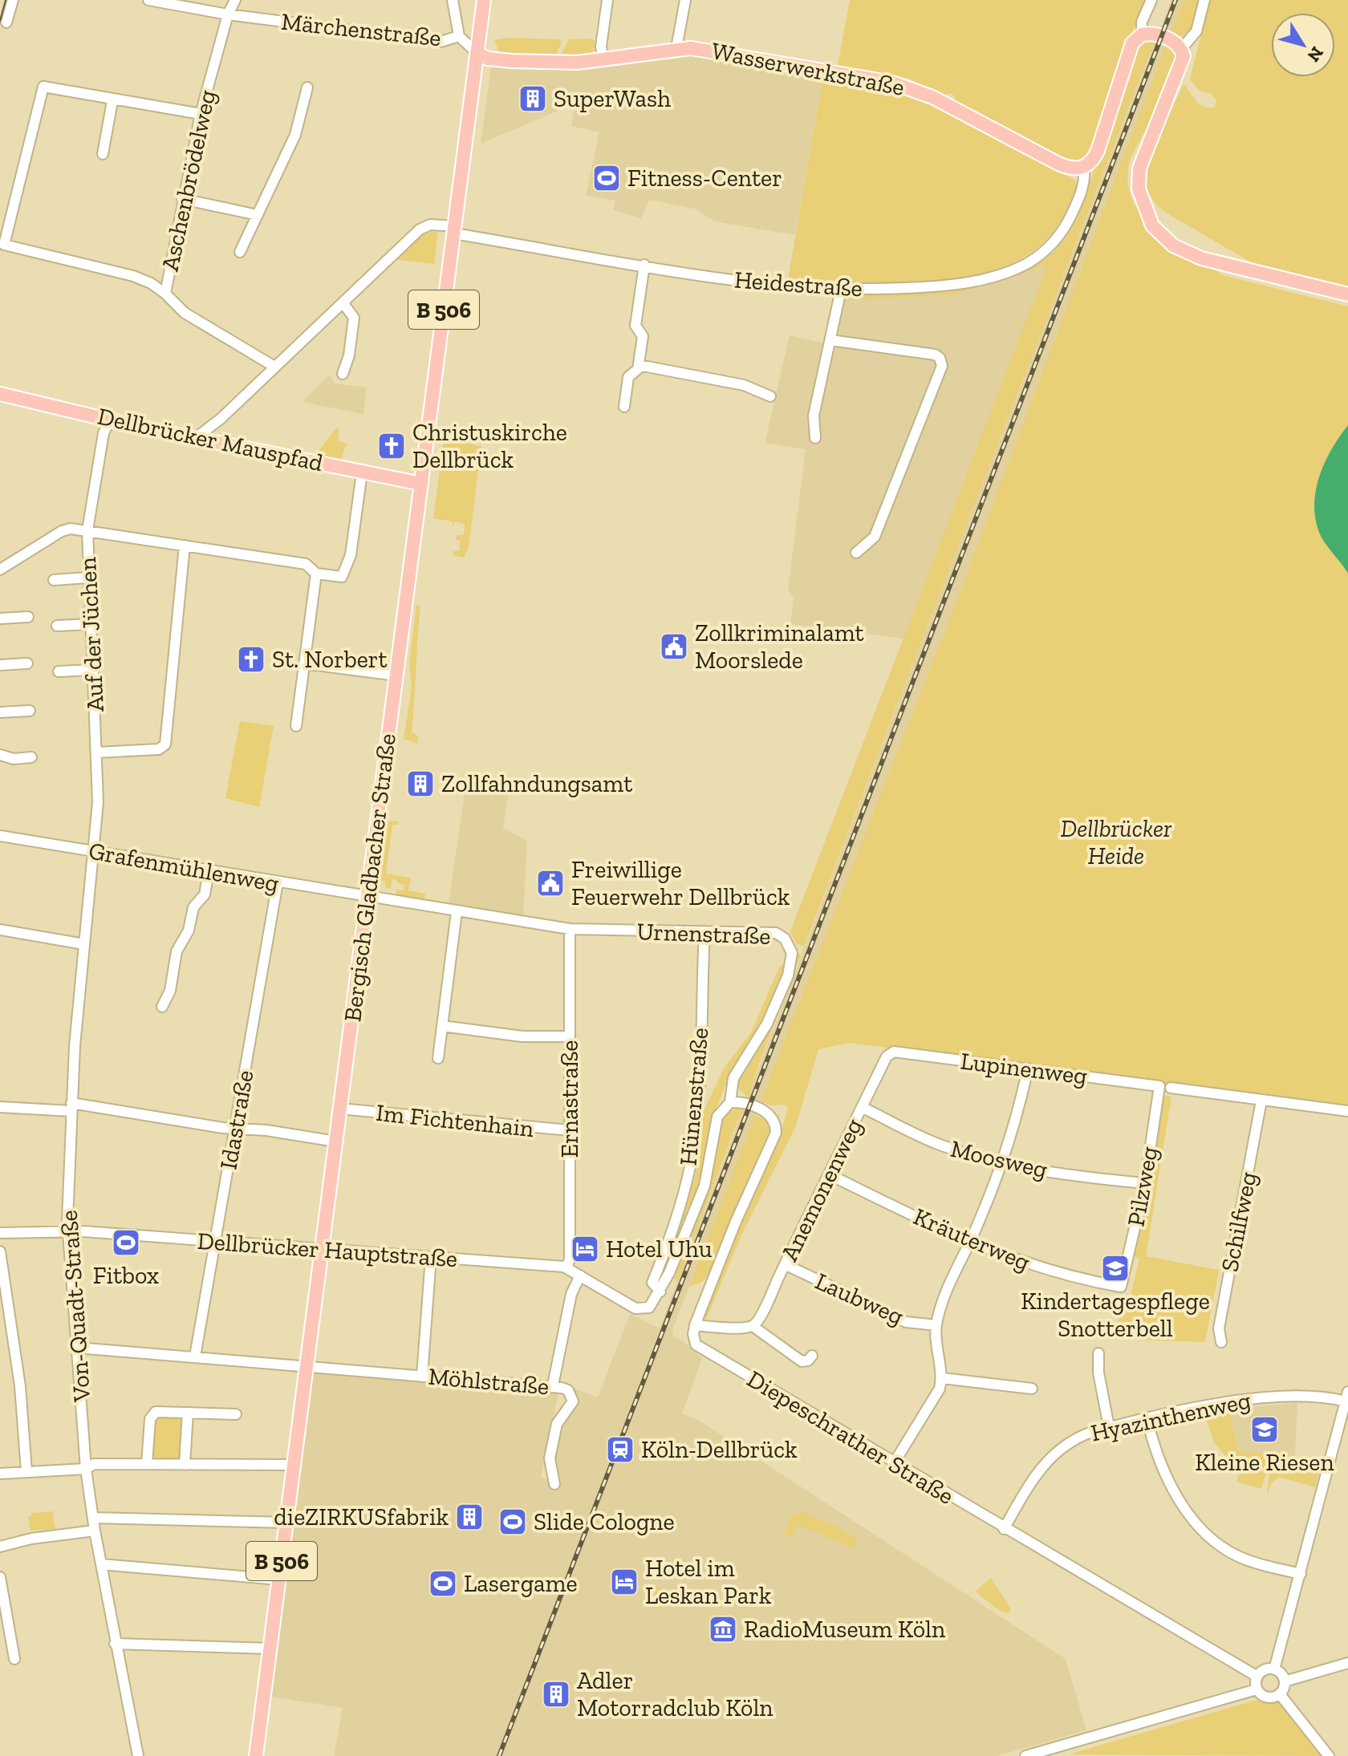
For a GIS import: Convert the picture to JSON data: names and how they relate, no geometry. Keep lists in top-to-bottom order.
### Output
{
  "streets": {
    "main road": [
      "Wasserwerkstraße",
      "B 506",
      "Dellbrücker Mauspfad",
      "Bergisch Gladbacher Straße"
    ],
    "street": [
      "Märchenstraße",
      "Aschenbrödelweg",
      "Heidestraße",
      "Auf der Jüchen",
      "Grafenmühlenweg",
      "Urnenstraße",
      "Lupinenweg",
      "Hünenstraße",
      "Ernastraße",
      "Idastraße",
      "Im Fichtenhain",
      "Moosweg",
      "Pilzweg",
      "Anemonenweg",
      "Schilfweg",
      "Kräuterweg",
      "Dellbrücker Hauptstraße",
      "Laubweg",
      "Von-Quadt-Straße",
      "Möhlstraße",
      "Hyazinthenweg",
      "Diepeschrather Straße"
    ]
  },
  "crossings": [
    ["Märchenstraße", "Aschenbrödelweg"],
    ["Wasserwerkstraße", "Heidestraße"],
    ["Wasserwerkstraße", "Bergisch Gladbacher Straße"],
    ["Aschenbrödelweg", "Heidestraße"],
    ["Heidestraße", "Dellbrücker Mauspfad"],
    ["Heidestraße", "Bergisch Gladbacher Straße"],
    ["Dellbrücker Mauspfad", "Auf der Jüchen"],
    ["Dellbrücker Mauspfad", "Bergisch Gladbacher Straße"],
    ["Auf der Jüchen", "Grafenmühlenweg"],
    ["Auf der Jüchen", "Von-Quadt-Straße"],
    ["Grafenmühlenweg", "Bergisch Gladbacher Straße"],
    ["Grafenmühlenweg", "Urnenstraße"],
    ["Grafenmühlenweg", "Idastraße"],
    ["Grafenmühlenweg", "Von-Quadt-Straße"],
    ["Bergisch Gladbacher Straße", "Urnenstraße"],
    ["Bergisch Gladbacher Straße", "Im Fichtenhain"],
    ["Bergisch Gladbacher Straße", "Dellbrücker Hauptstraße"],
    ["Bergisch Gladbacher Straße", "Möhlstraße"],
    ["Urnenstraße", "Hünenstraße"],
    ["Urnenstraße", "Ernastraße"],
    ["Urnenstraße", "Dellbrücker Hauptstraße"],
    ["Lupinenweg", "Pilzweg"],
    ["Lupinenweg", "Anemonenweg"],
    ["Ernastraße", "Im Fichtenhain"],
    ["Ernastraße", "Dellbrücker Hauptstraße"],
    ["Idastraße", "Dellbrücker Hauptstraße"],
    ["Idastraße", "Möhlstraße"],
    ["Moosweg", "Pilzweg"],
    ["Moosweg", "Anemonenweg"],
    ["Pilzweg", "Kräuterweg"],
    ["Anemonenweg", "Kräuterweg"],
    ["Anemonenweg", "Laubweg"],
    ["Dellbrücker Hauptstraße", "Von-Quadt-Straße"],
    ["Von-Quadt-Straße", "Möhlstraße"],
    ["Hyazinthenweg", "Diepeschrather Straße"]
  ],
  "parks": ["Dellbrücker Heide"],
  "places": {
    "building": [
      "SuperWash",
      "Zollfahndungsamt",
      "dieZIRKUSfabrik",
      "Adler Motorradclub Köln"
    ],
    "sports": [
      "Fitness-Center",
      "Fitbox",
      "Slide Cologne",
      "Lasergame"
    ],
    "church": ["Christuskirche Dellbrück", "St. Norbert"],
    "public building": ["Zollkriminalamt Moorslede", "Freiwillige Feuerwehr Dellbrück"],
    "hotel": ["Hotel Uhu", "Hotel im Leskan Park"],
    "school or university": ["Kindertagespflege Snotterbell", "Kleine Riesen"],
    "station": ["Köln-Dellbrück"],
    "museum": ["RadioMuseum Köln"]
  },
  "north": "bottom right"
}
